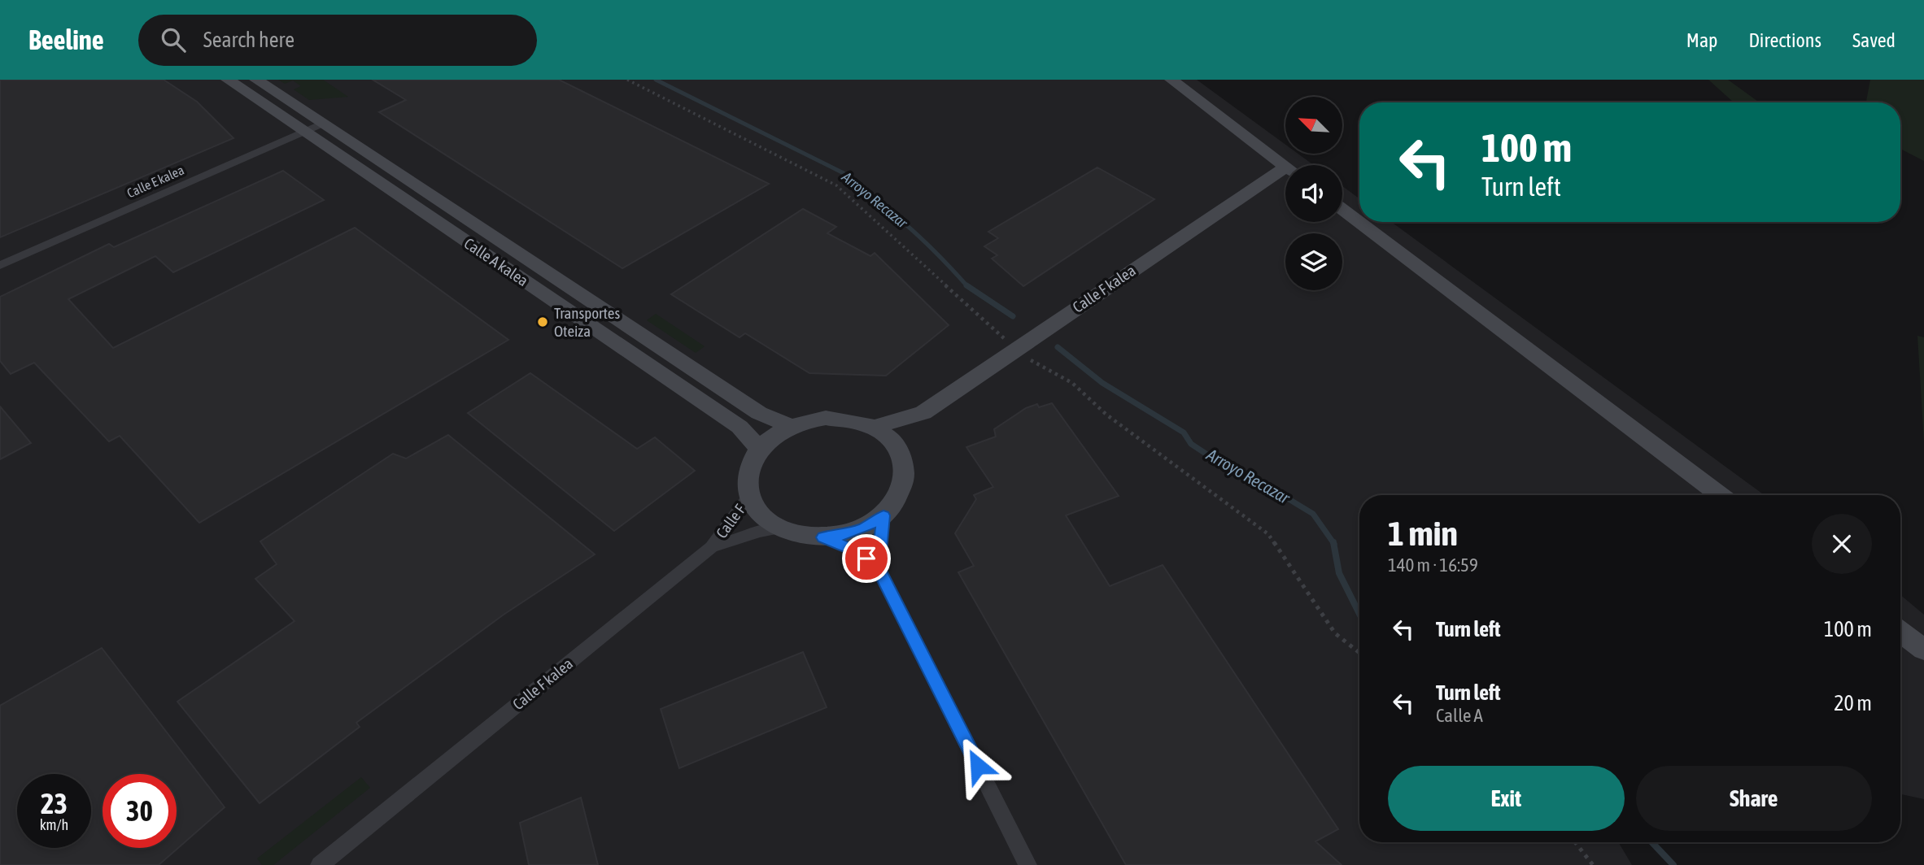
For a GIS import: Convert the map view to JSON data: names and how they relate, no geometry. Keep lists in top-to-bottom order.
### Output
{
  "streets": {
    "street": [
      "Calle E kalea",
      "Calle A kalea",
      "Calle F kalea",
      "Calle F"
    ]
  },
  "crossings": [
    ["Calle E kalea", "Calle A kalea"],
    ["Calle A kalea", "Calle F kalea"],
    ["Calle A kalea", "Calle F"],
    ["Calle F kalea", "Calle F"]
  ],
  "water": ["Arroyo Recazar"],
  "places": ["Transportes Oteiza"],
  "north": "top left",
  "page": {
    "header": "Beeline",
    "search": "Search here",
    "nav": ["Map", "Directions", "Saved"],
    "turn": ["100 m", "Turn left"],
    "heading": ["1 min", "140 m · 16:59"],
    "list": [
      {
        "name": "Turn left",
        "value": "100 m"
      },
      {
        "name": "Turn left",
        "note": "Calle A",
        "value": "20 m"
      }
    ],
    "buttons": ["Exit", "Share"],
    "speed": "23 km/h",
    "limit": "30"
  }
}
